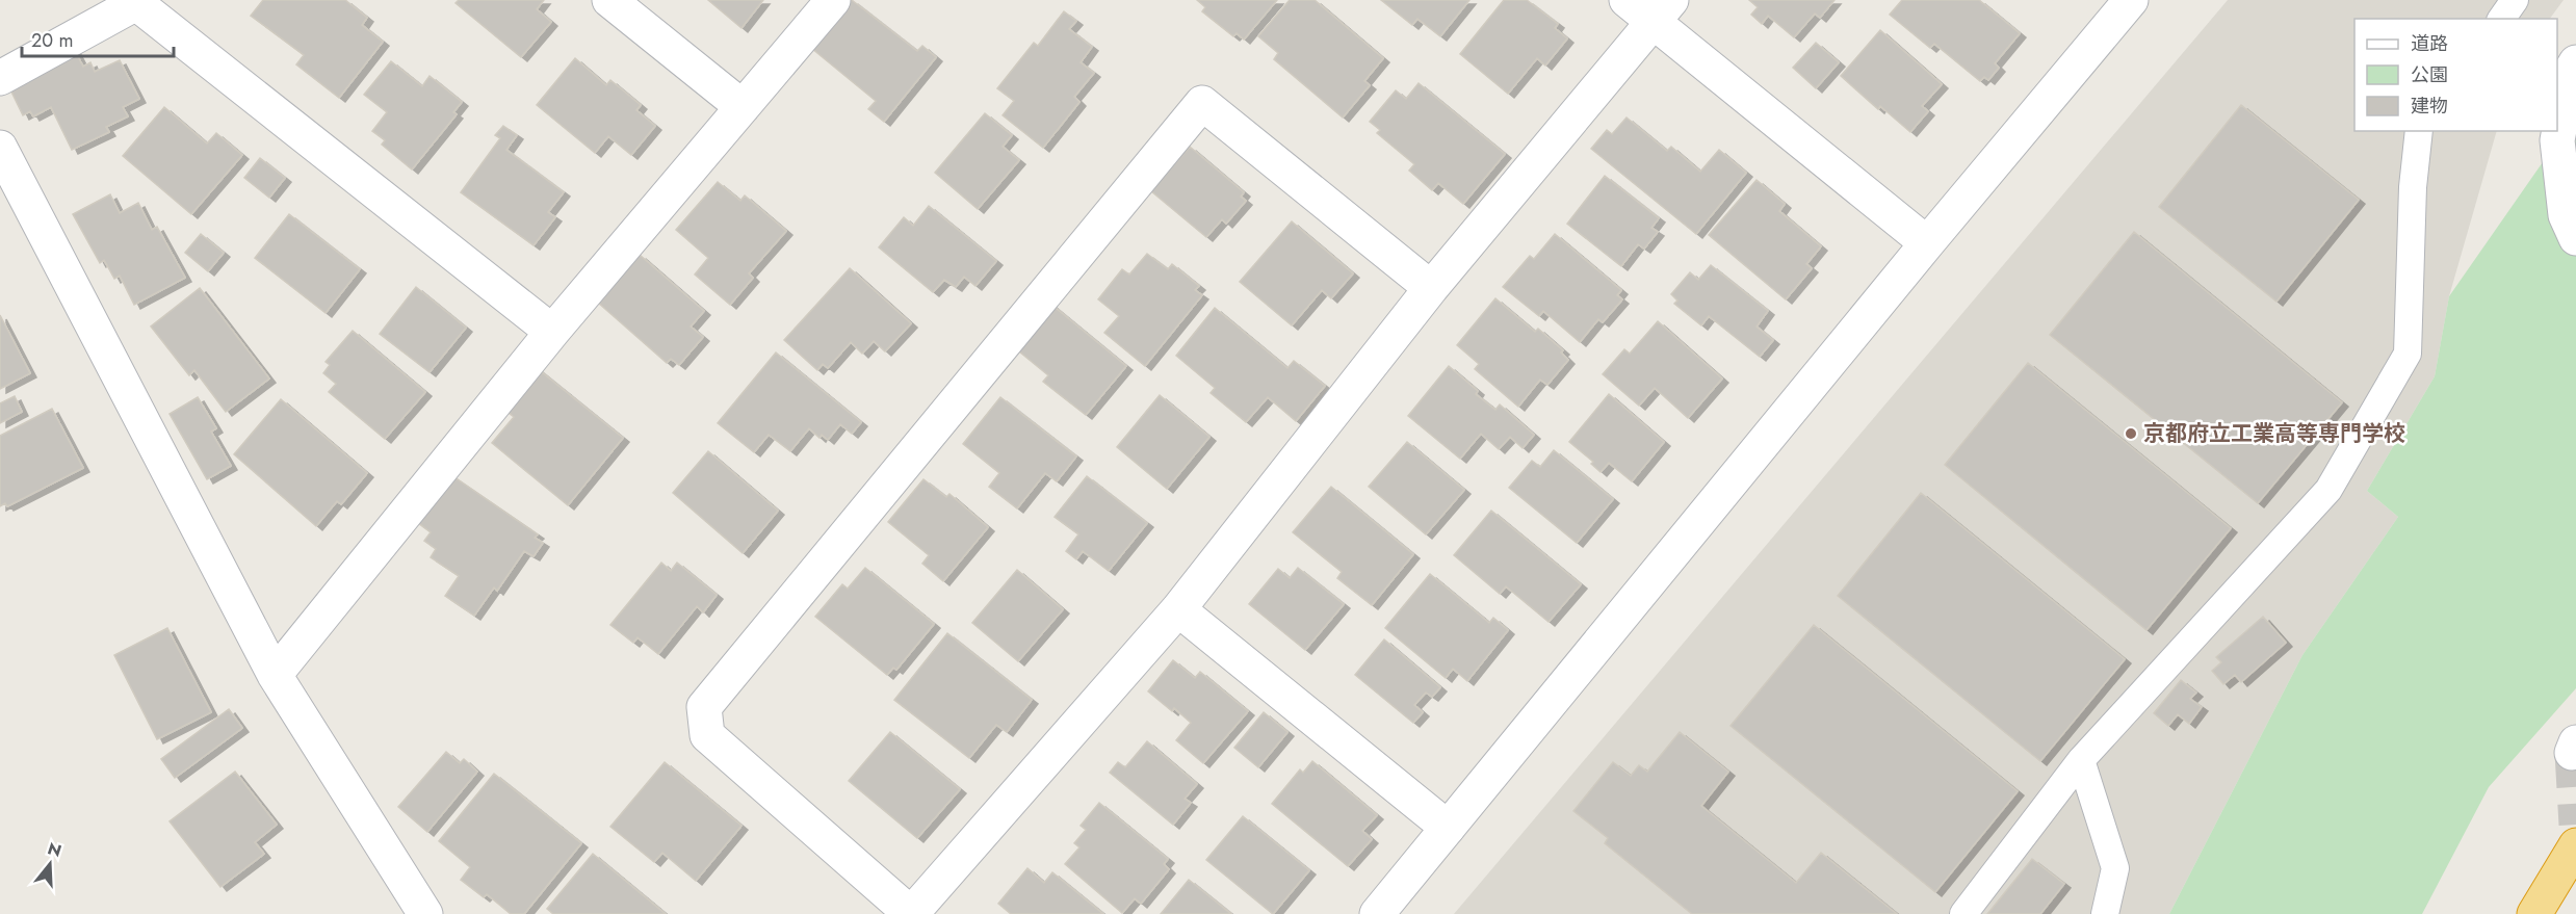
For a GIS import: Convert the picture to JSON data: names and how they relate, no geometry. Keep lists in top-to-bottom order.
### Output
{
  "places": ["京都府立工業高等専門学校"],
  "legend": ["道路", "公園", "建物"],
  "scale_bar": "20 m",
  "north": "top"
}
